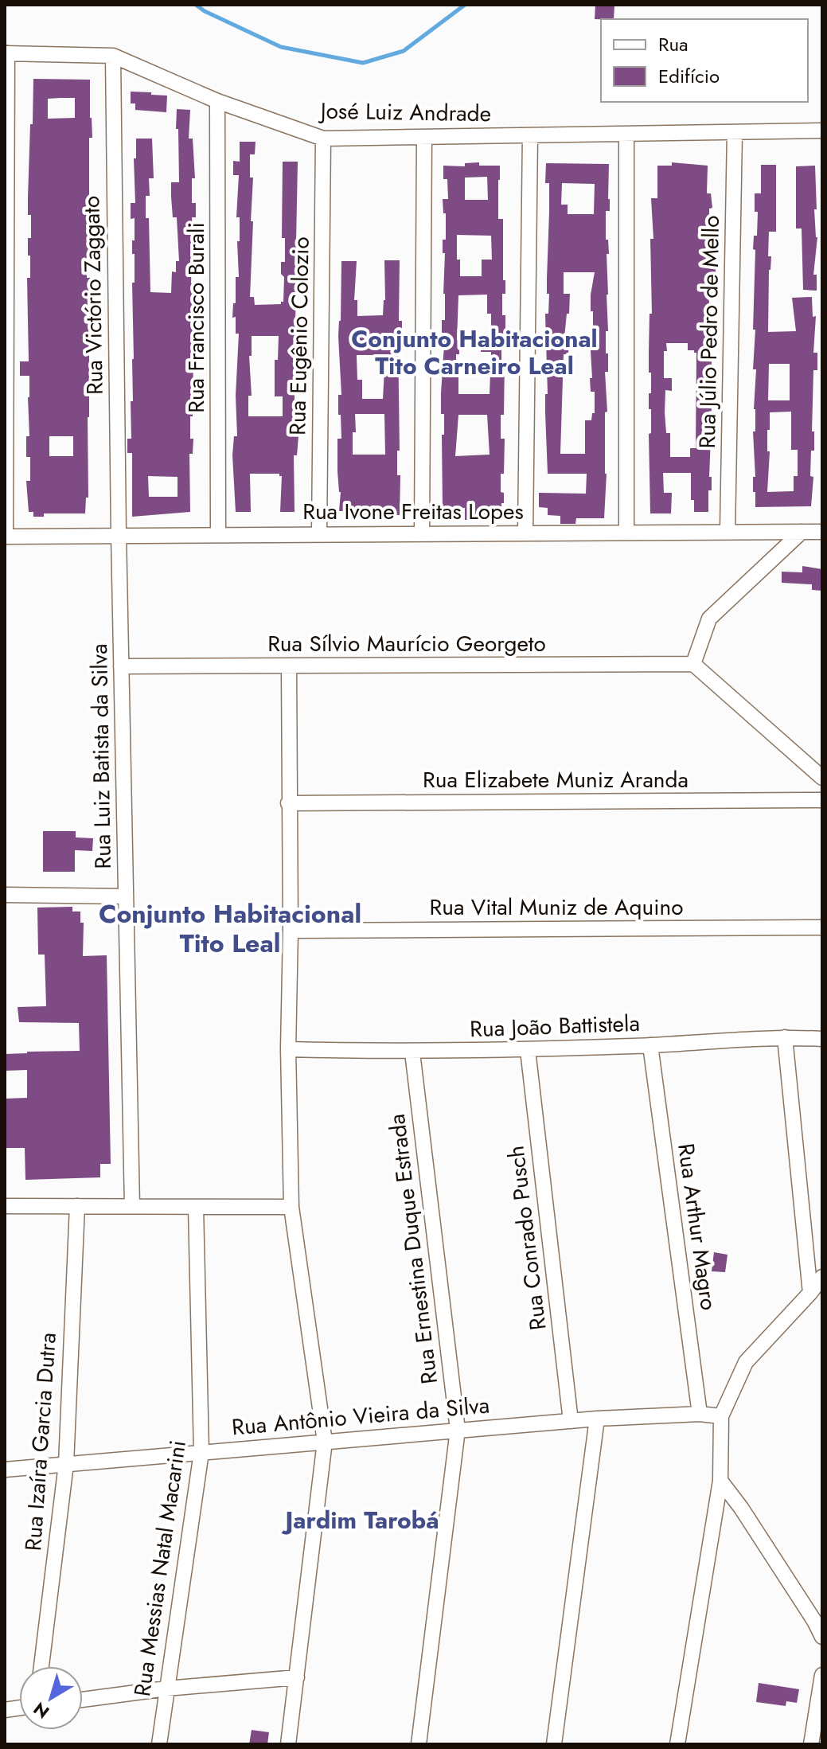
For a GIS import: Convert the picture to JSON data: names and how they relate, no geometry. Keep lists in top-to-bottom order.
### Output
{
  "streets": {
    "street": [
      "José Luiz Andrade",
      "Rua Victório Zaggato",
      "Rua Francisco Burali",
      "Rua Júlio Pedro de Mello",
      "Rua Eugênio Colozio",
      "Rua Ivone Freitas Lopes",
      "Rua Sílvio Maurício Georgeto",
      "Rua Luiz Batista da Silva",
      "Rua Elizabete Muniz Aranda",
      "Rua Vital Muniz de Aquino",
      "Rua João Battistela",
      "Rua Arthur Magro",
      "Rua Conrado Pusch",
      "Rua Ernestina Duque Estrada",
      "Rua Antônio Vieira da Silva",
      "Rua Izaíra Garcia Dutra",
      "Rua Messias Natal Macarini"
    ]
  },
  "crossings": [
    ["José Luiz Andrade", "Rua Victório Zaggato"],
    ["José Luiz Andrade", "Rua Francisco Burali"],
    ["José Luiz Andrade", "Rua Júlio Pedro de Mello"],
    ["José Luiz Andrade", "Rua Eugênio Colozio"],
    ["Rua Victório Zaggato", "Rua Ivone Freitas Lopes"],
    ["Rua Victório Zaggato", "Rua Luiz Batista da Silva"],
    ["Rua Francisco Burali", "Rua Ivone Freitas Lopes"],
    ["Rua Júlio Pedro de Mello", "Rua Ivone Freitas Lopes"],
    ["Rua Eugênio Colozio", "Rua Ivone Freitas Lopes"],
    ["Rua Ivone Freitas Lopes", "Rua Luiz Batista da Silva"],
    ["Rua Sílvio Maurício Georgeto", "Rua Luiz Batista da Silva"],
    ["Rua João Battistela", "Rua Arthur Magro"],
    ["Rua João Battistela", "Rua Conrado Pusch"],
    ["Rua João Battistela", "Rua Ernestina Duque Estrada"],
    ["Rua Arthur Magro", "Rua Antônio Vieira da Silva"],
    ["Rua Conrado Pusch", "Rua Antônio Vieira da Silva"],
    ["Rua Ernestina Duque Estrada", "Rua Antônio Vieira da Silva"],
    ["Rua Antônio Vieira da Silva", "Rua Izaíra Garcia Dutra"],
    ["Rua Antônio Vieira da Silva", "Rua Messias Natal Macarini"]
  ],
  "districts": ["Conjunto Habitacional Tito Carneiro Leal", "Conjunto Habitacional Tito Leal", "Jardim Tarobá"],
  "legend": ["Rua", "Edifício"],
  "north": "bottom left"
}
